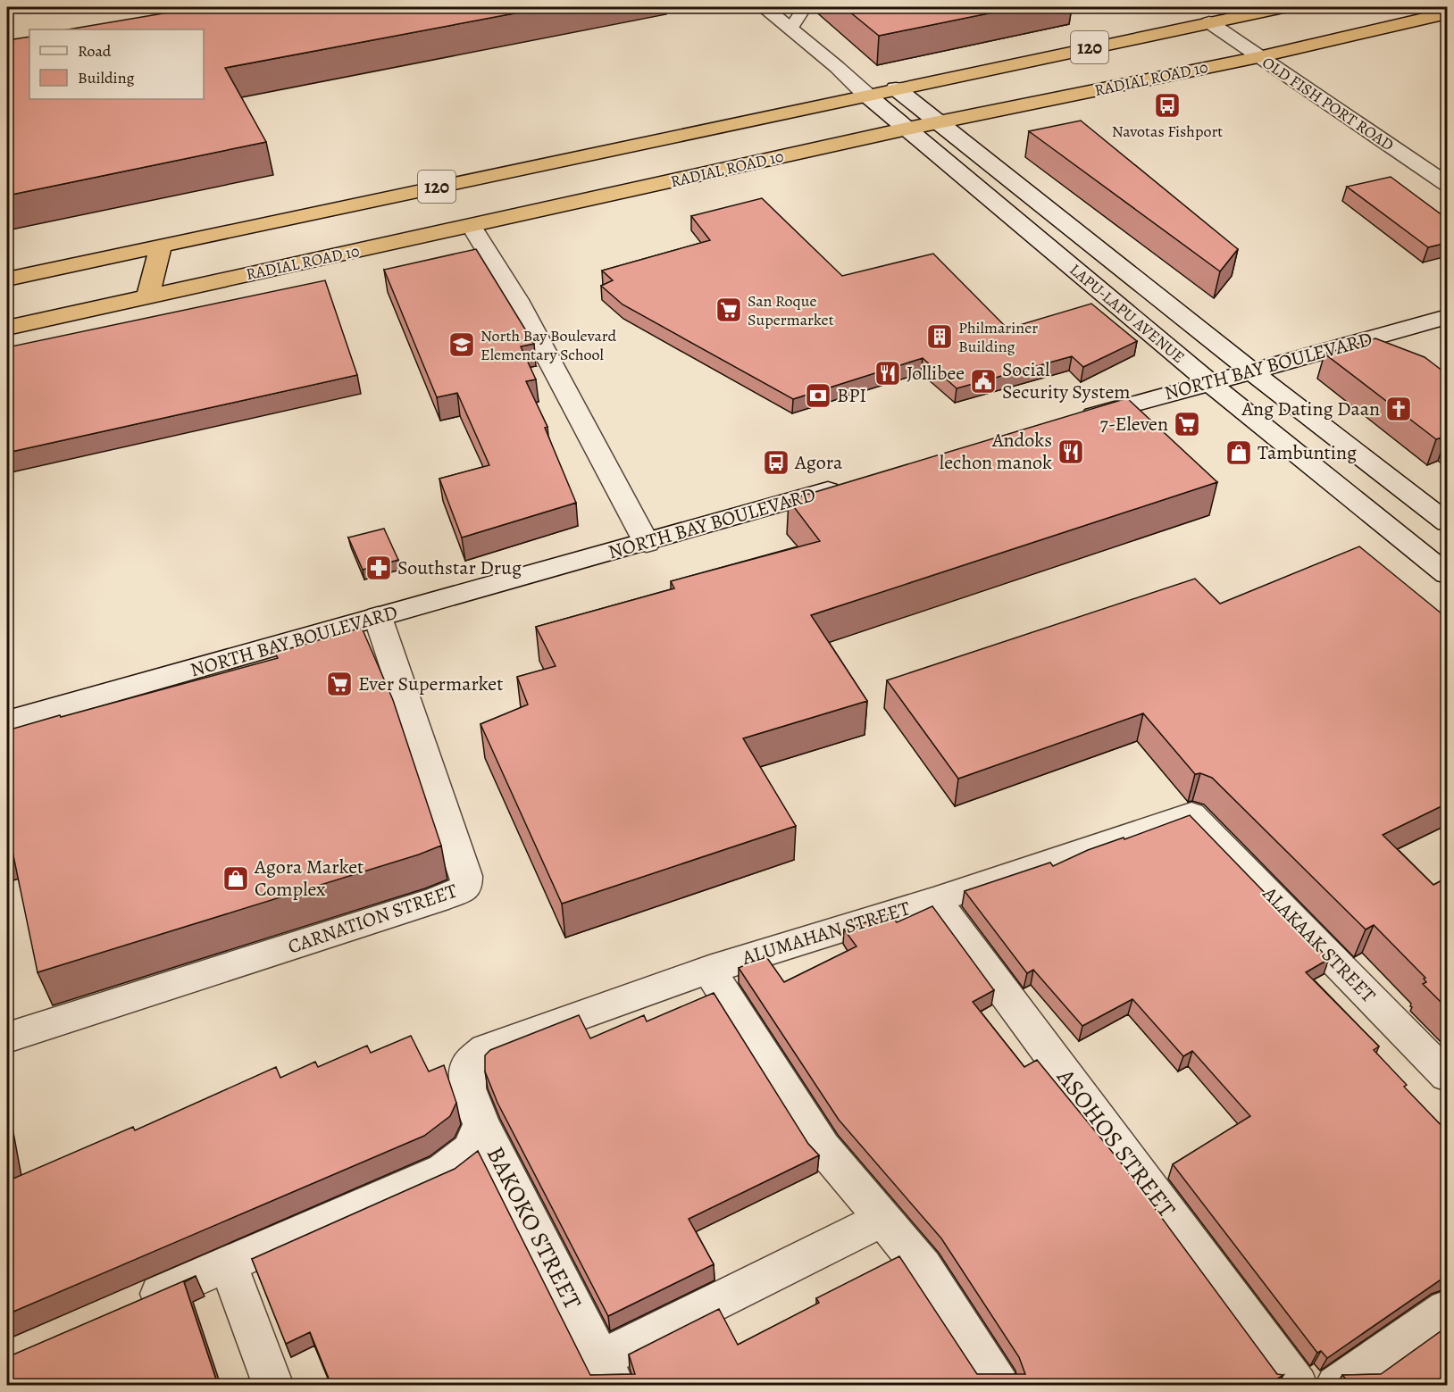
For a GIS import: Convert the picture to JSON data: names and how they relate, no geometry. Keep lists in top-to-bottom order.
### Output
{
  "streets": {
    "highway": ["120", "RADIAL ROAD 10"],
    "street": [
      "OLD FISH PORT ROAD",
      "LAPU-LAPU AVENUE",
      "NORTH BAY BOULEVARD",
      "CARNATION STREET",
      "ALUMAHAN STREET",
      "ALAKAAK STREET",
      "ASOHOS STREET",
      "BAKOKO STREET"
    ]
  },
  "crossings": [
    ["120", "OLD FISH PORT ROAD"],
    ["120", "LAPU-LAPU AVENUE"],
    ["RADIAL ROAD 10", "OLD FISH PORT ROAD"],
    ["RADIAL ROAD 10", "LAPU-LAPU AVENUE"],
    ["LAPU-LAPU AVENUE", "NORTH BAY BOULEVARD"],
    ["NORTH BAY BOULEVARD", "CARNATION STREET"],
    ["ALUMAHAN STREET", "ALAKAAK STREET"],
    ["ALUMAHAN STREET", "ASOHOS STREET"],
    ["ALUMAHAN STREET", "BAKOKO STREET"]
  ],
  "places": {
    "bus stop": ["Navotas Fishport", "Agora"],
    "supermarket": ["San Roque Supermarket", "7-Eleven", "Ever Supermarket"],
    "building": ["Philmariner Building"],
    "school or university": ["North Bay Boulevard Elementary School"],
    "restaurant": ["Jollibee", "Andoks lechon manok"],
    "public building": ["Social Security System"],
    "bank": ["BPI"],
    "church": ["Ang Dating Daan"],
    "shop": ["Tambunting", "Agora Market Complex"],
    "pharmacy": ["Southstar Drug"]
  },
  "legend": ["Road", "Building"]
}
